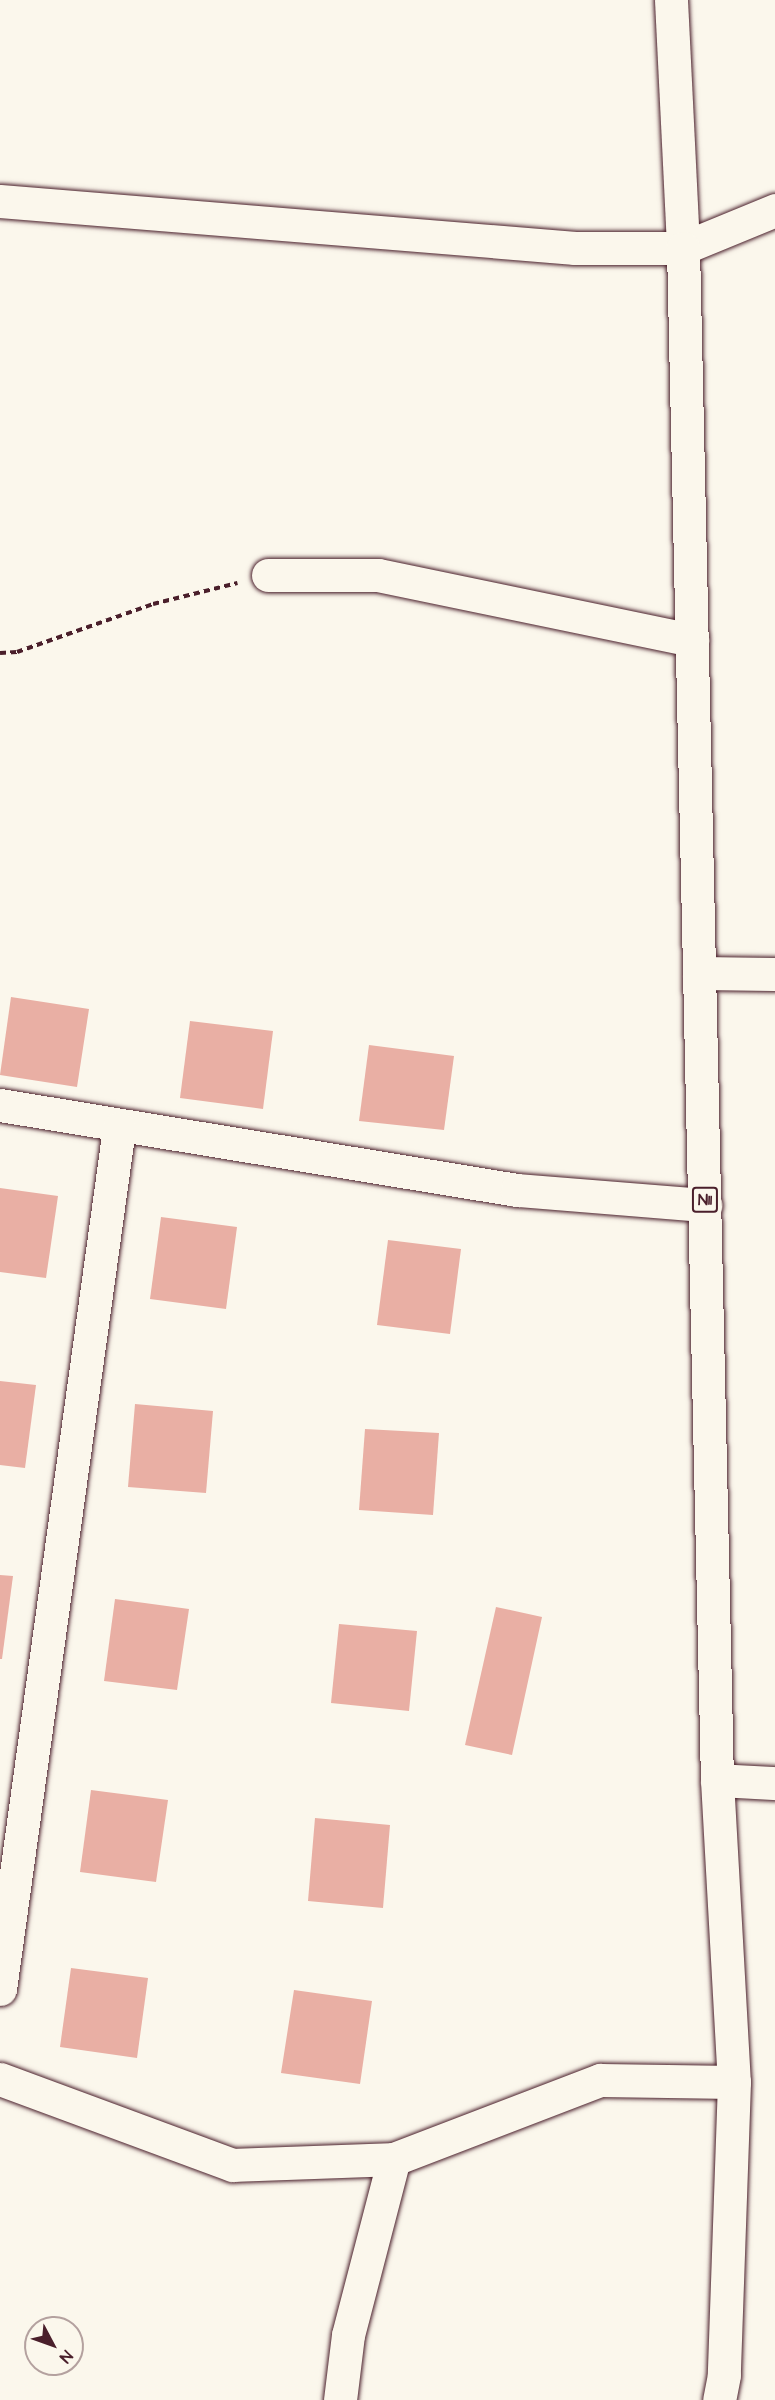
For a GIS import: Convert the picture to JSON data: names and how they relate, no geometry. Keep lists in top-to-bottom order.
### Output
{
  "streets": {
    "main road": ["N11"]
  },
  "north": "bottom right"
}
